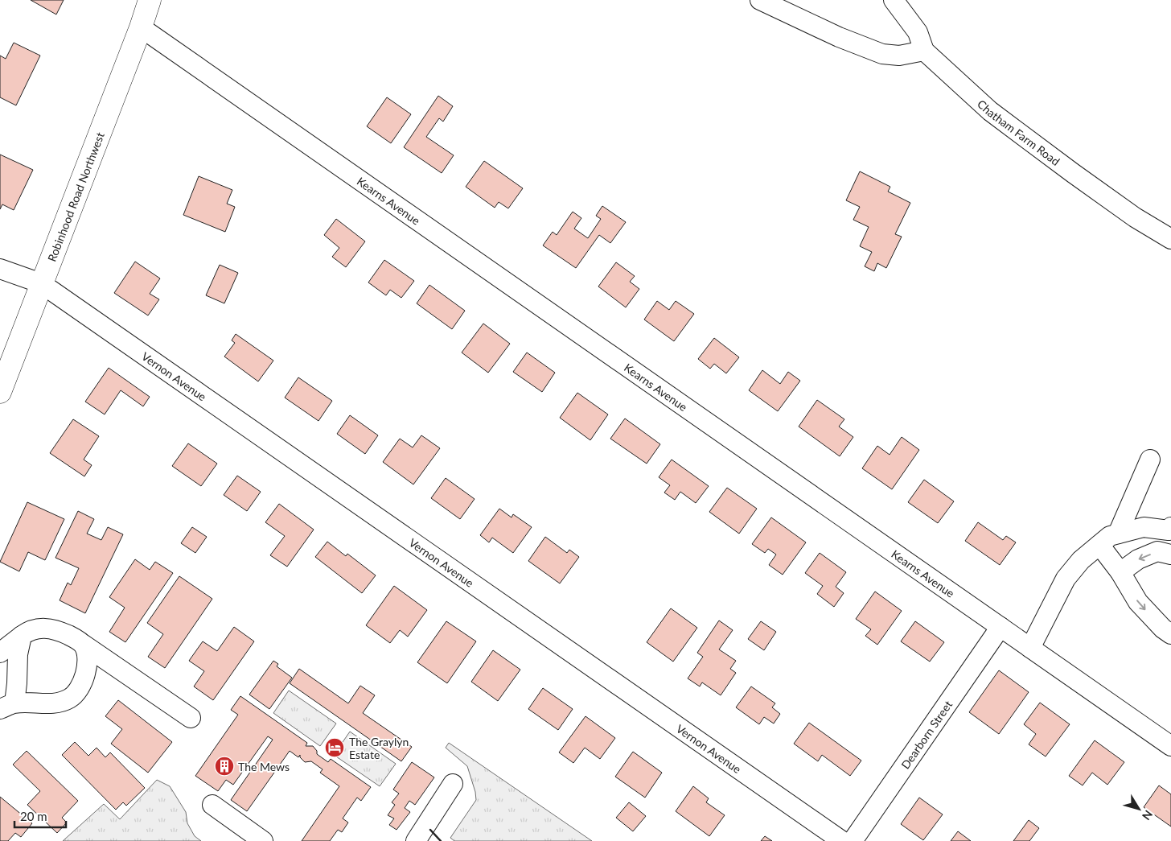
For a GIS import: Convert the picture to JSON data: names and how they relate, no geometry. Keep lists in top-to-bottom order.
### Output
{
  "streets": {
    "main road": ["Robinhood Road Northwest"],
    "street": [
      "Chatham Farm Road",
      "Kearns Avenue",
      "Vernon Avenue",
      "Dearborn Street"
    ]
  },
  "crossings": [
    ["Robinhood Road Northwest", "Kearns Avenue"],
    ["Robinhood Road Northwest", "Vernon Avenue"],
    ["Kearns Avenue", "Dearborn Street"]
  ],
  "places": {
    "hotel": ["The Graylyn Estate"],
    "building": ["The Mews"]
  },
  "scale_bar": "20 m",
  "north": "bottom right"
}
